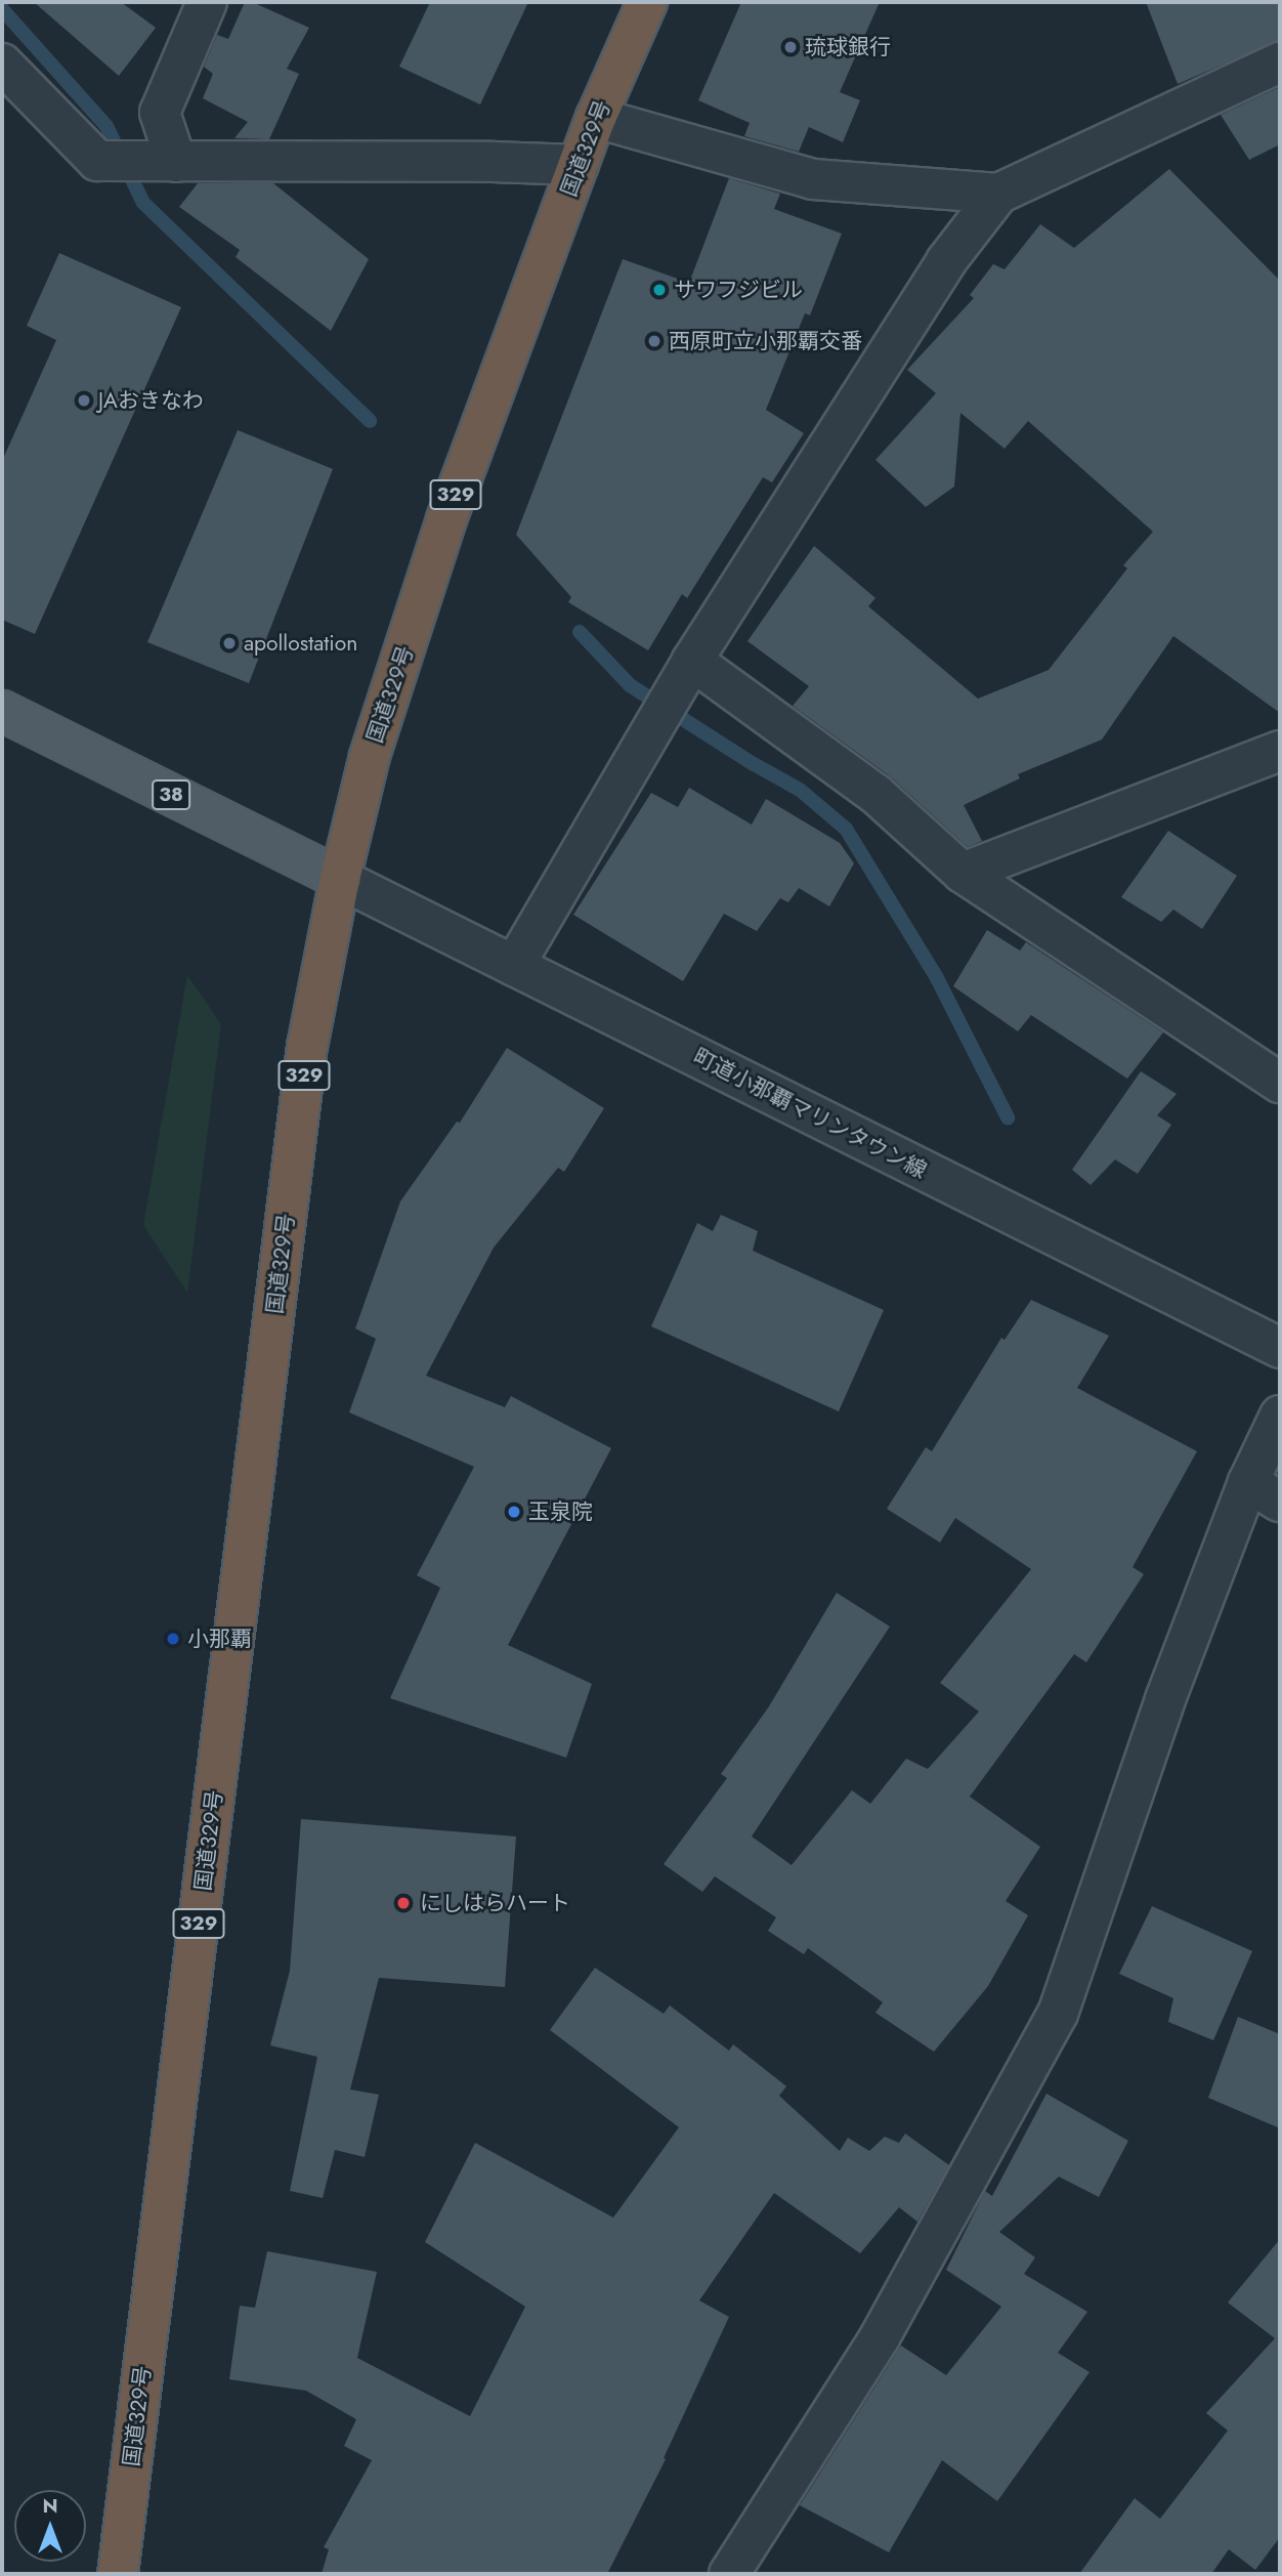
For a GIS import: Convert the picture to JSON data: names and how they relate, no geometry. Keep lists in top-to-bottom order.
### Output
{
  "streets": {
    "highway": ["国道329号", "329"],
    "main road": ["38"],
    "street": ["町道小那覇マリンタウン線"]
  },
  "crossings": [
    ["国道329号", "38"],
    ["国道329号", "町道小那覇マリンタウン線"],
    ["38", "町道小那覇マリンタウン線"]
  ],
  "places": [
    "琉球銀行",
    "サワフジビル",
    "西原町立小那覇交番",
    "JAおきなわ",
    "apollostation",
    "玉泉院",
    "小那覇",
    "にしはらハート"
  ],
  "north": "top"
}
